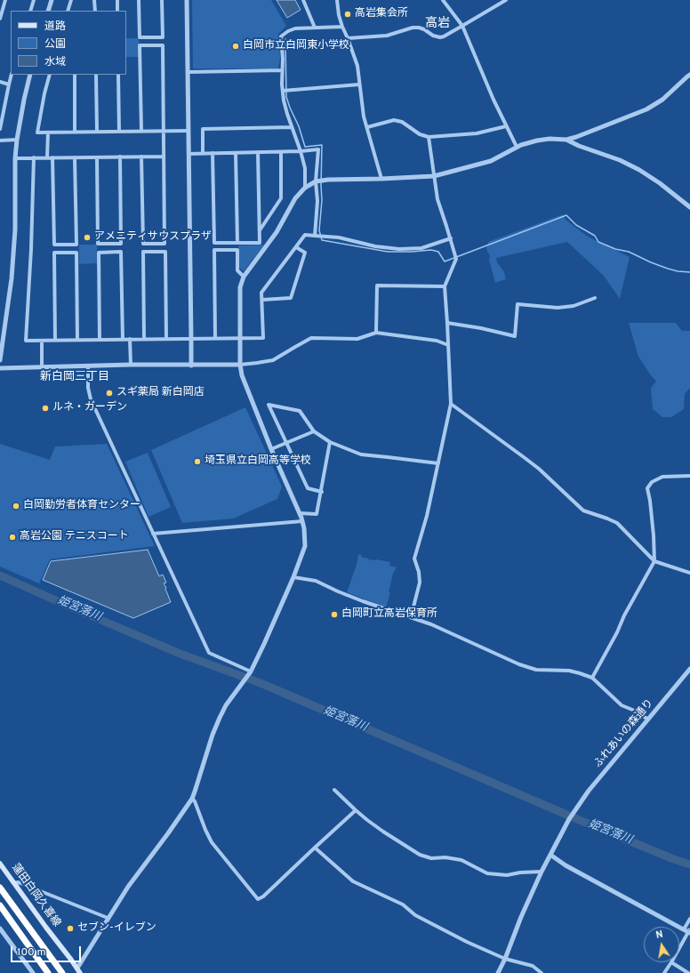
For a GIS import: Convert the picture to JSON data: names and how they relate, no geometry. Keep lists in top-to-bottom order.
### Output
{
  "streets": {
    "main road": ["蓮田白岡久喜線"],
    "street": ["ふれあいの森通り"]
  },
  "districts": ["高岩", "新白岡三丁目"],
  "water": ["姫宮落川"],
  "places": [
    "高岩集会所",
    "白岡市立白岡東小学校",
    "アメニティサウスプラザ",
    "スギ薬局 新白岡店",
    "ルネ・ガーデン",
    "埼玉県立白岡高等学校",
    "白岡勤労者体育センター",
    "高岩公園 テニスコート",
    "白岡町立高岩保育所",
    "セブン-イレブン"
  ],
  "legend": ["道路", "公園", "水域"],
  "scale_bar": "100 m",
  "north": "top"
}
